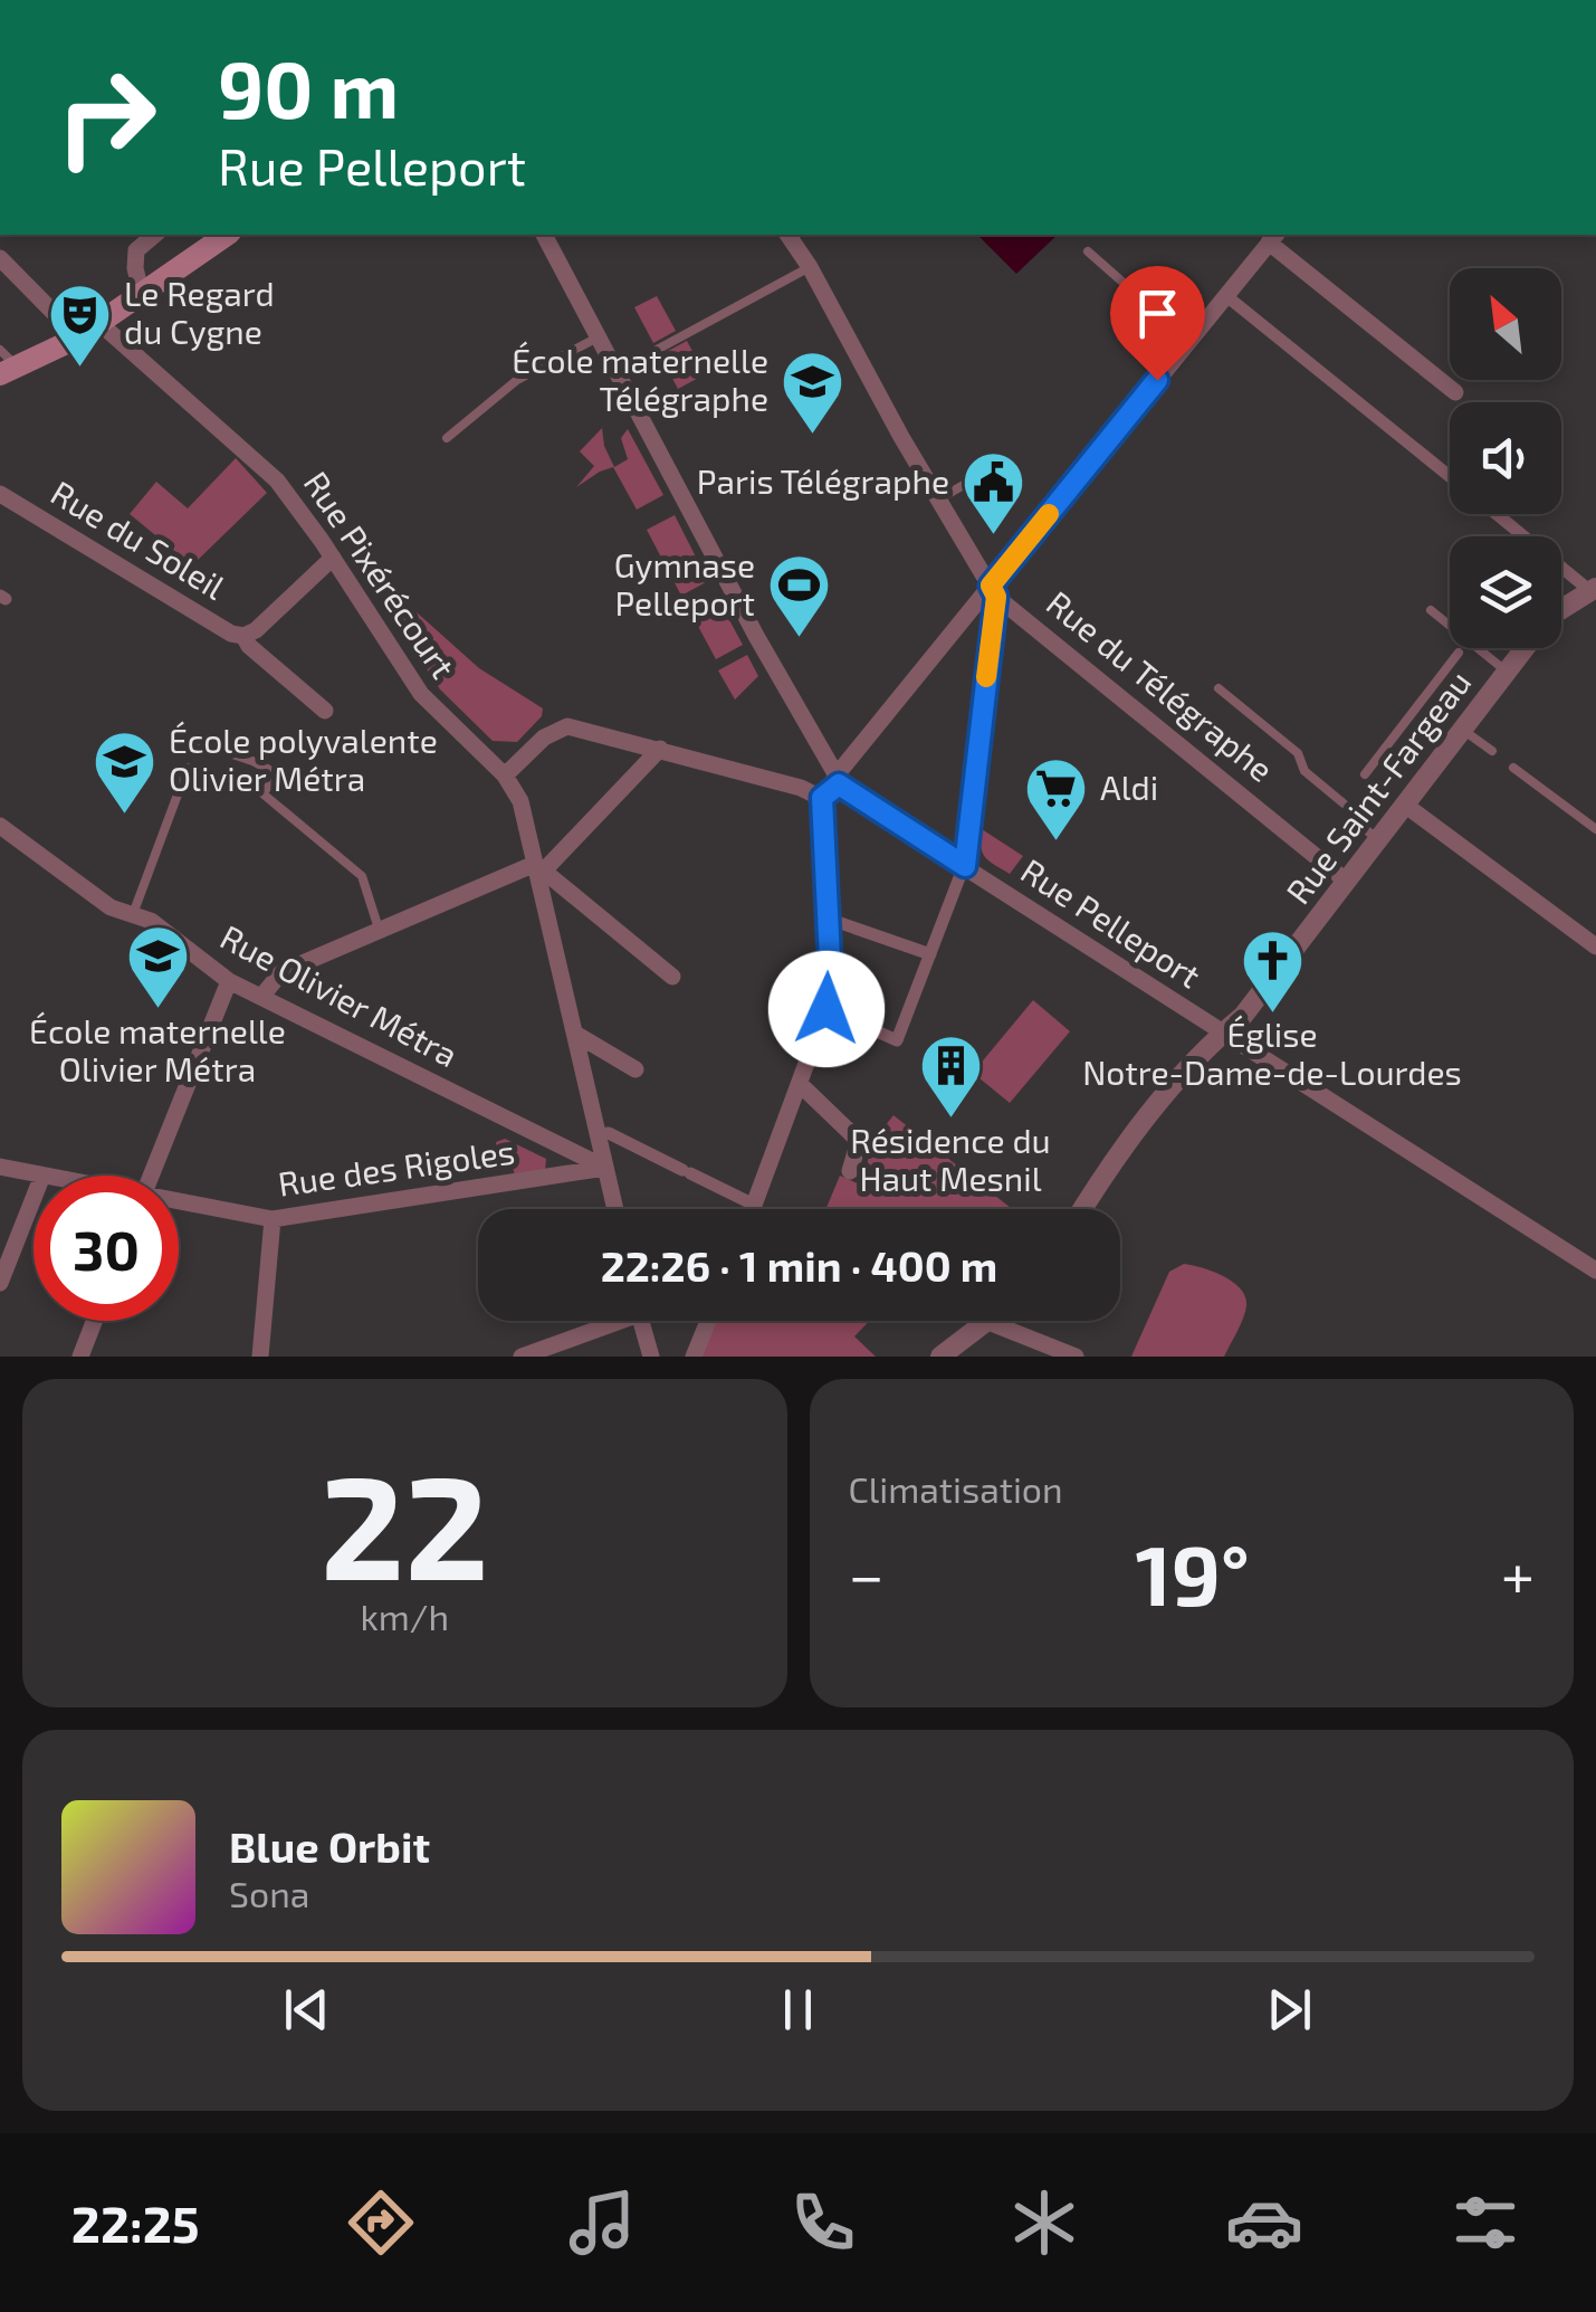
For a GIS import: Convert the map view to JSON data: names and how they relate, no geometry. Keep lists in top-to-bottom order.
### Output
{
  "streets": {
    "street": [
      "Rue du Soleil",
      "Rue Pixérécourt",
      "Rue du Télégraphe",
      "Rue Saint-Fargeau",
      "Rue Pelleport",
      "Rue Olivier Métra",
      "Rue des Rigoles"
    ]
  },
  "crossings": [
    ["Rue du Soleil", "Rue Pixérécourt"],
    ["Rue Pixérécourt", "Rue Olivier Métra"],
    ["Rue Pixérécourt", "Rue des Rigoles"],
    ["Rue du Télégraphe", "Rue Saint-Fargeau"],
    ["Rue Saint-Fargeau", "Rue Pelleport"],
    ["Rue Olivier Métra", "Rue des Rigoles"]
  ],
  "places": {
    "theatre": ["Le Regard du Cygne"],
    "school or university": ["École maternelle Télégraphe", "École polyvalente Olivier Métra", "École maternelle Olivier Métra"],
    "public building": ["Paris Télégraphe"],
    "sports": ["Gymnase Pelleport"],
    "supermarket": ["Aldi"],
    "church": ["Église Notre-Dame-de-Lourdes"],
    "building": ["Résidence du Haut Mesnil"]
  },
  "north": "top left",
  "page": {
    "turn": ["90 m", "Rue Pelleport"],
    "limit": "30",
    "trip": "22:26 · 1 min · 400 m",
    "tile": [
      ["22", "km/h"],
      "Climatisation"
    ],
    "heat": ["−", "19°", "+"],
    "song": ["Blue Orbit", "Sona"],
    "tabs": "22:25"
  }
}
